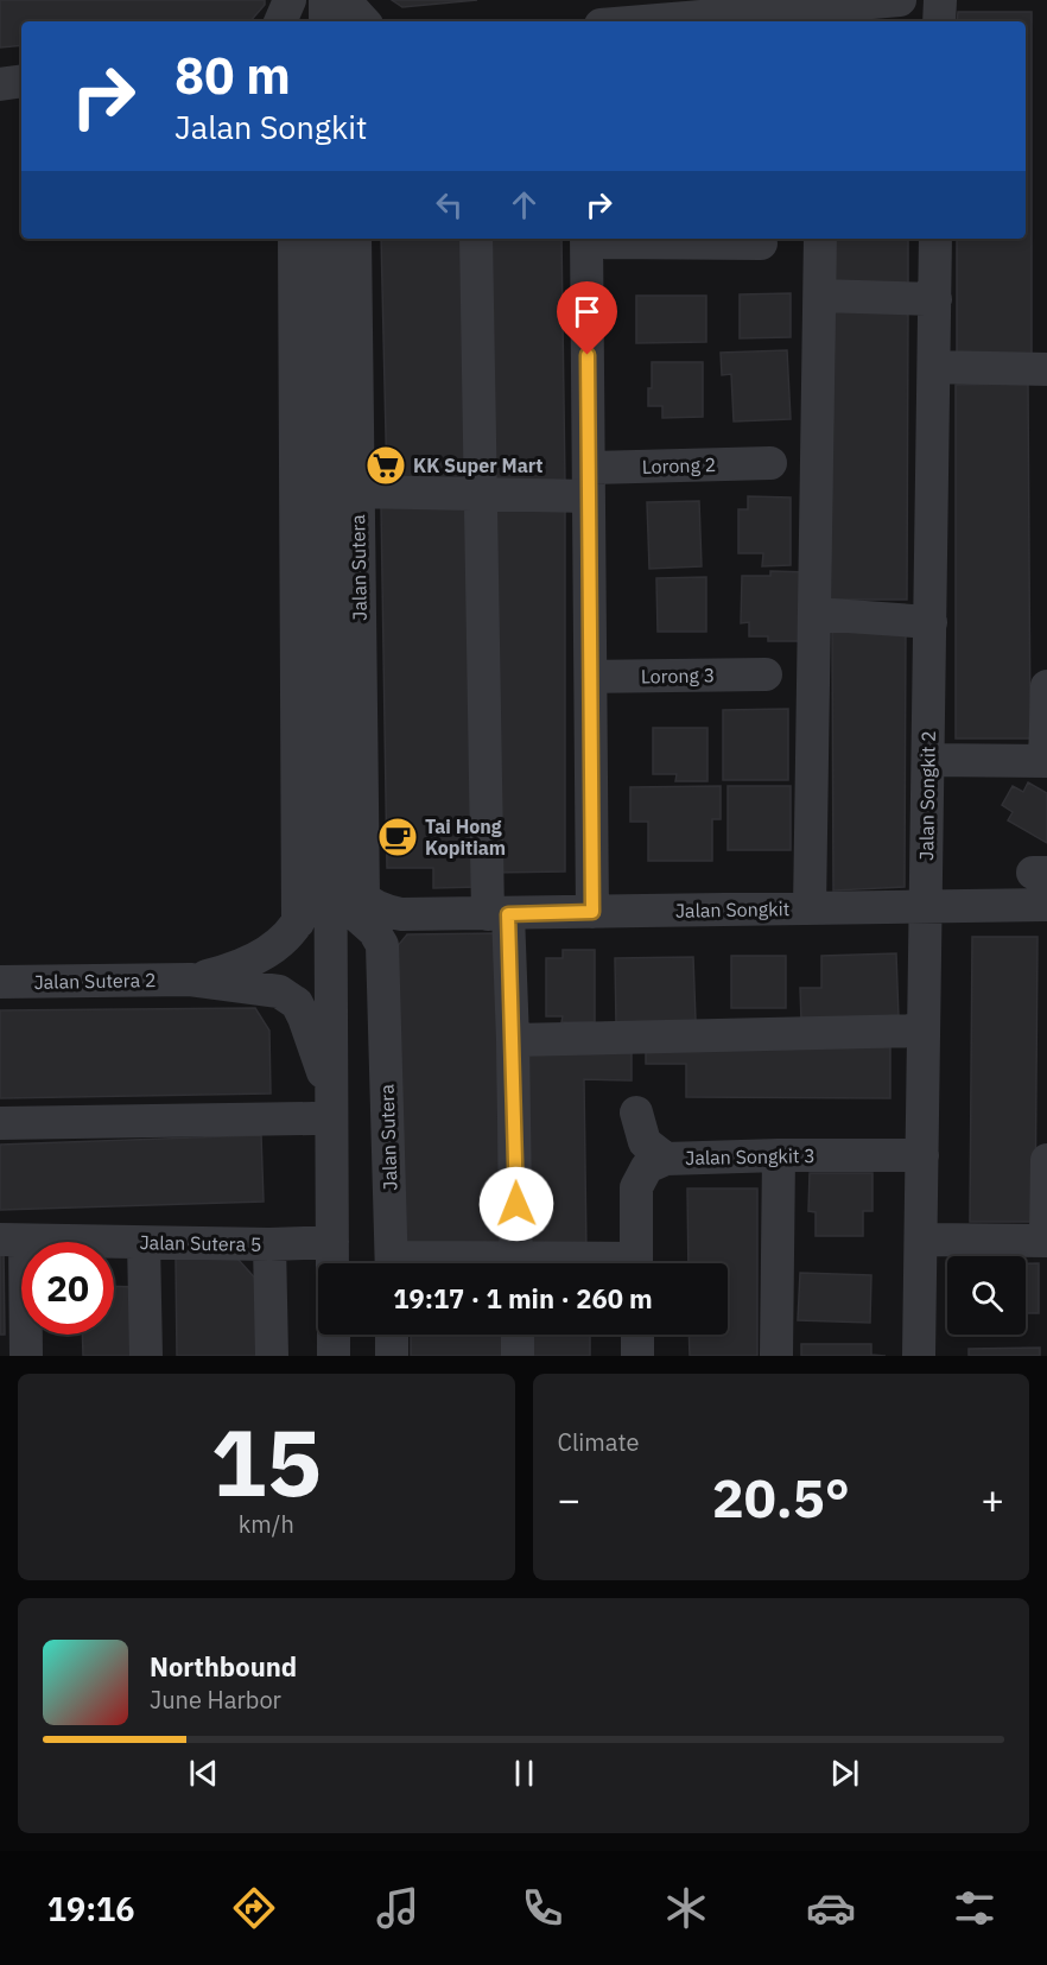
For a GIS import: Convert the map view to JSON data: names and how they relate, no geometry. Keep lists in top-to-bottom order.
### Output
{
  "streets": {
    "street": [
      "Lorong 2",
      "Jalan Sutera",
      "Lorong 3",
      "Jalan Songkit 2",
      "Jalan Songkit",
      "Jalan Sutera 2",
      "Jalan Songkit 3",
      "Jalan Sutera 5"
    ]
  },
  "crossings": [
    ["Lorong 2", "Jalan Sutera"],
    ["Jalan Sutera", "Jalan Songkit"],
    ["Jalan Sutera", "Jalan Sutera 2"],
    ["Jalan Sutera", "Jalan Sutera 5"],
    ["Jalan Songkit 2", "Jalan Songkit"],
    ["Jalan Songkit 2", "Jalan Songkit 3"]
  ],
  "places": {
    "supermarket": ["KK Super Mart"],
    "cafe": ["Tai Hong Kopitiam"]
  },
  "page": {
    "turn": ["80 m", "Jalan Songkit"],
    "limit": "20",
    "trip": "19:17 · 1 min · 260 m",
    "tile": [
      ["15", "km/h"],
      "Climate"
    ],
    "heat": ["−", "20.5°", "+"],
    "song": ["Northbound", "June Harbor"],
    "tabs": "19:16"
  }
}
